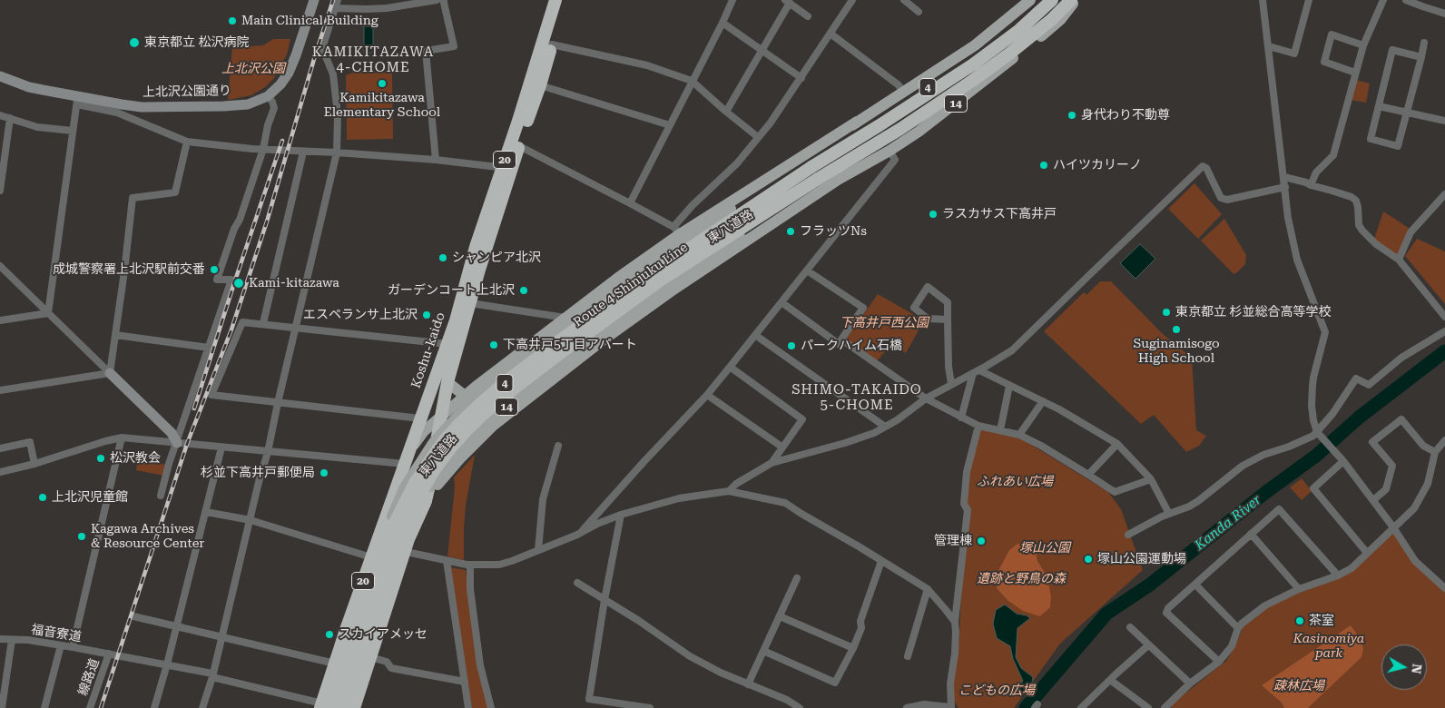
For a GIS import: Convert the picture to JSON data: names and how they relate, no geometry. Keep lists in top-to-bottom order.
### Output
{
  "streets": {
    "highway": [
      "4",
      "20",
      "Route 4 Shinjuku Line",
      "Koshu-kaido"
    ],
    "main road": ["14", "東八道路"],
    "street": ["上北沢公園通り", "福音寮道", "線路道"]
  },
  "crossings": [
    ["14", "東八道路"],
    ["14", "Koshu-kaido"],
    ["東八道路", "Route 4 Shinjuku Line"],
    ["東八道路", "Koshu-kaido"],
    ["東八道路", "福音寮道"],
    ["Route 4 Shinjuku Line", "Koshu-kaido"],
    ["Route 4 Shinjuku Line", "福音寮道"],
    ["Koshu-kaido", "福音寮道"],
    ["福音寮道", "線路道"]
  ],
  "districts": ["KAMIKITAZAWA 4-CHOME", "SHIMO-TAKAIDO 5-CHOME"],
  "water": ["Kanda River"],
  "parks": [
    "上北沢公園",
    "下高井戸西公園",
    "ふれあい広場",
    "塚山公園",
    "遺跡と野鳥の森",
    "Kasinomiya park",
    "疎林広場",
    "こどもの広場"
  ],
  "places": [
    "Main Clinical Building",
    "東京都立 松沢病院",
    "Kamikitazawa Elementary School",
    "身代わり不動尊",
    "ハイツカリーノ",
    "ラスカサス下高井戸",
    "フラッツNs",
    "シャンピア北沢",
    "成城警察署上北沢駅前交番",
    "Kami-kitazawa",
    "ガーデンコート上北沢",
    "東京都立 杉並総合高等学校",
    "エスペランサ上北沢",
    "Suginamisogo High School",
    "下高井戸5丁目アパート",
    "パークハイム石橋",
    "松沢教会",
    "杉並下高井戸郵便局",
    "上北沢児童館",
    "Kagawa Archives & Resource Center",
    "管理棟",
    "塚山公園運動場",
    "茶室",
    "スカイアメッセ"
  ],
  "north": "right"
}
